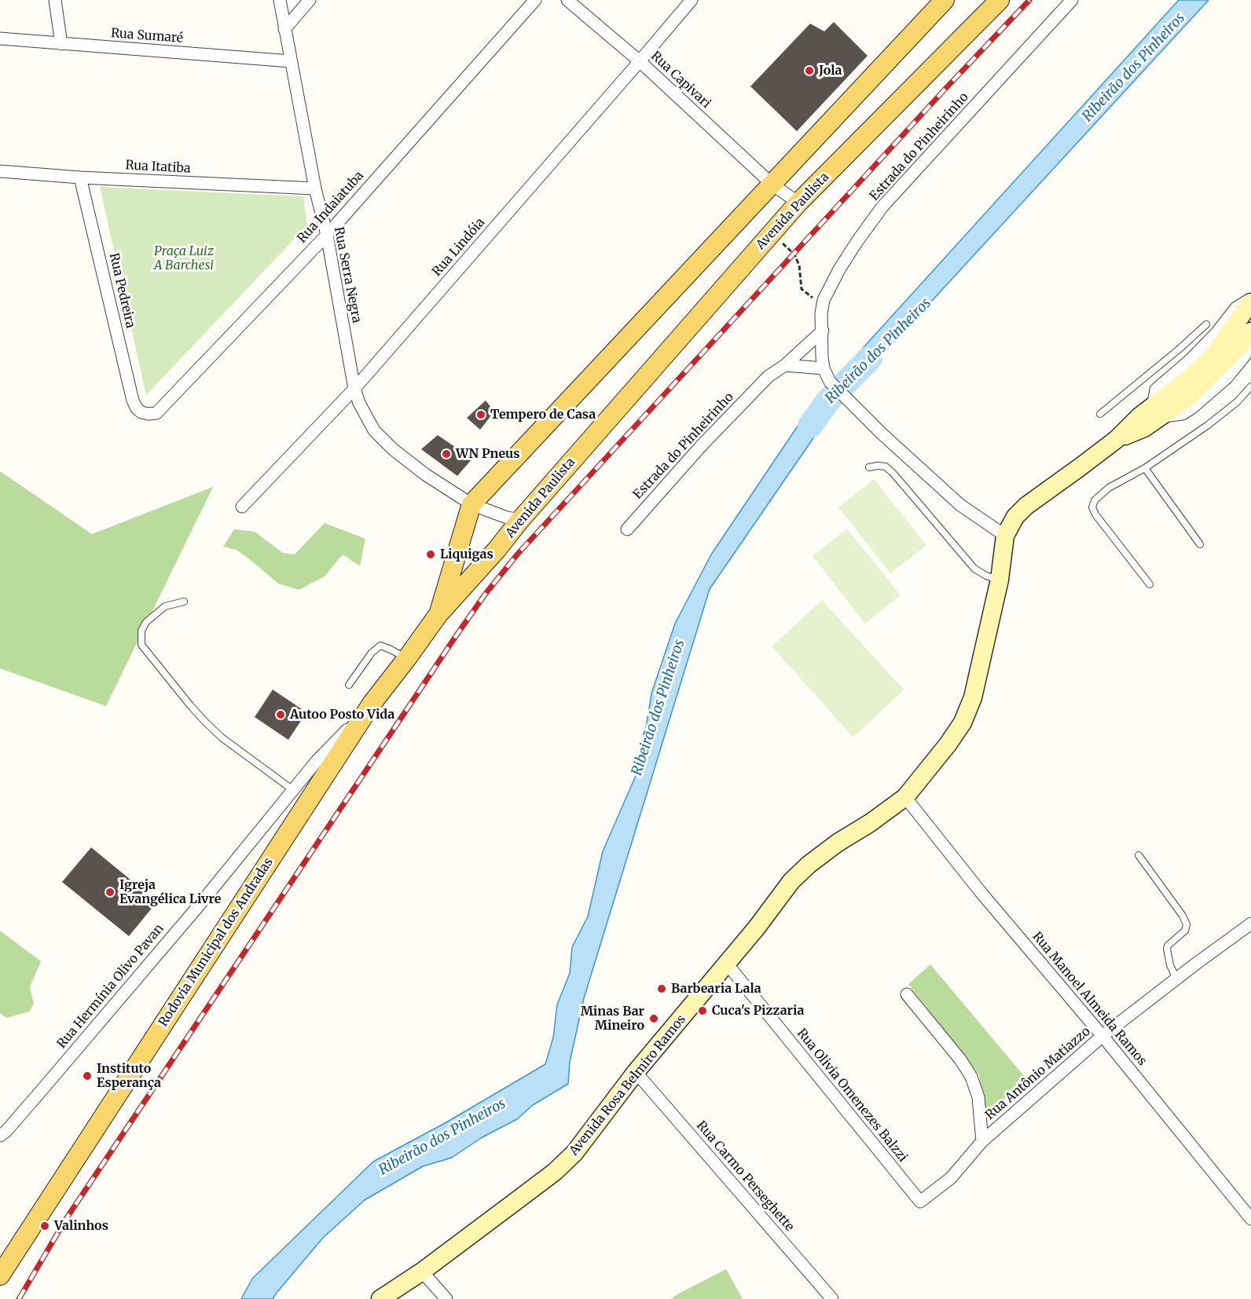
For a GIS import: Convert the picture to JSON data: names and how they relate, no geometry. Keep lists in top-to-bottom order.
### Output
{
  "streets": {
    "main road": ["Avenida Paulista", "Rodovia Municipal dos Andradas", "Avenida Rosa Belmiro Ramos"],
    "street": [
      "Rua Sumaré",
      "Rua Capivari",
      "Estrada do Pinheirinho",
      "Rua Itatiba",
      "Rua Indaiatuba",
      "Rua Lindóia",
      "Rua Serra Negra",
      "Rua Pedreira",
      "Rua Hermínia Olivo Pavan",
      "Rua Manoel Almeida Ramos",
      "Rua Antônio Matiazzo",
      "Rua Olivia Omenezes Balzzi",
      "Rua Carmo Perseghette"
    ]
  },
  "crossings": [
    ["Rua Sumaré", "Rua Serra Negra"],
    ["Rua Capivari", "Avenida Paulista"],
    ["Rua Capivari", "Rua Lindóia"],
    ["Estrada do Pinheirinho", "Avenida Rosa Belmiro Ramos"],
    ["Rua Itatiba", "Rua Serra Negra"],
    ["Rua Itatiba", "Rua Pedreira"],
    ["Rua Indaiatuba", "Rua Serra Negra"],
    ["Rua Indaiatuba", "Rua Pedreira"],
    ["Avenida Paulista", "Rua Serra Negra"],
    ["Avenida Paulista", "Rodovia Municipal dos Andradas"],
    ["Rua Lindóia", "Rua Serra Negra"],
    ["Rodovia Municipal dos Andradas", "Rua Hermínia Olivo Pavan"],
    ["Rua Manoel Almeida Ramos", "Rua Antônio Matiazzo"],
    ["Rua Manoel Almeida Ramos", "Avenida Rosa Belmiro Ramos"],
    ["Rua Antônio Matiazzo", "Rua Olivia Omenezes Balzzi"],
    ["Avenida Rosa Belmiro Ramos", "Rua Olivia Omenezes Balzzi"],
    ["Avenida Rosa Belmiro Ramos", "Rua Carmo Perseghette"]
  ],
  "water": ["Ribeirão dos Pinheiros"],
  "parks": ["Praça Luiz A Barchesi"],
  "places": [
    "Jola",
    "Tempero de Casa",
    "WN Pneus",
    "Liquigas",
    "Autoo Posto Vida",
    "Igreja Evangélica Livre",
    "Barbearia Lala",
    "Cuca's Pizzaria",
    "Minas Bar Mineiro",
    "Instituto Esperança",
    "Valinhos"
  ]
}
